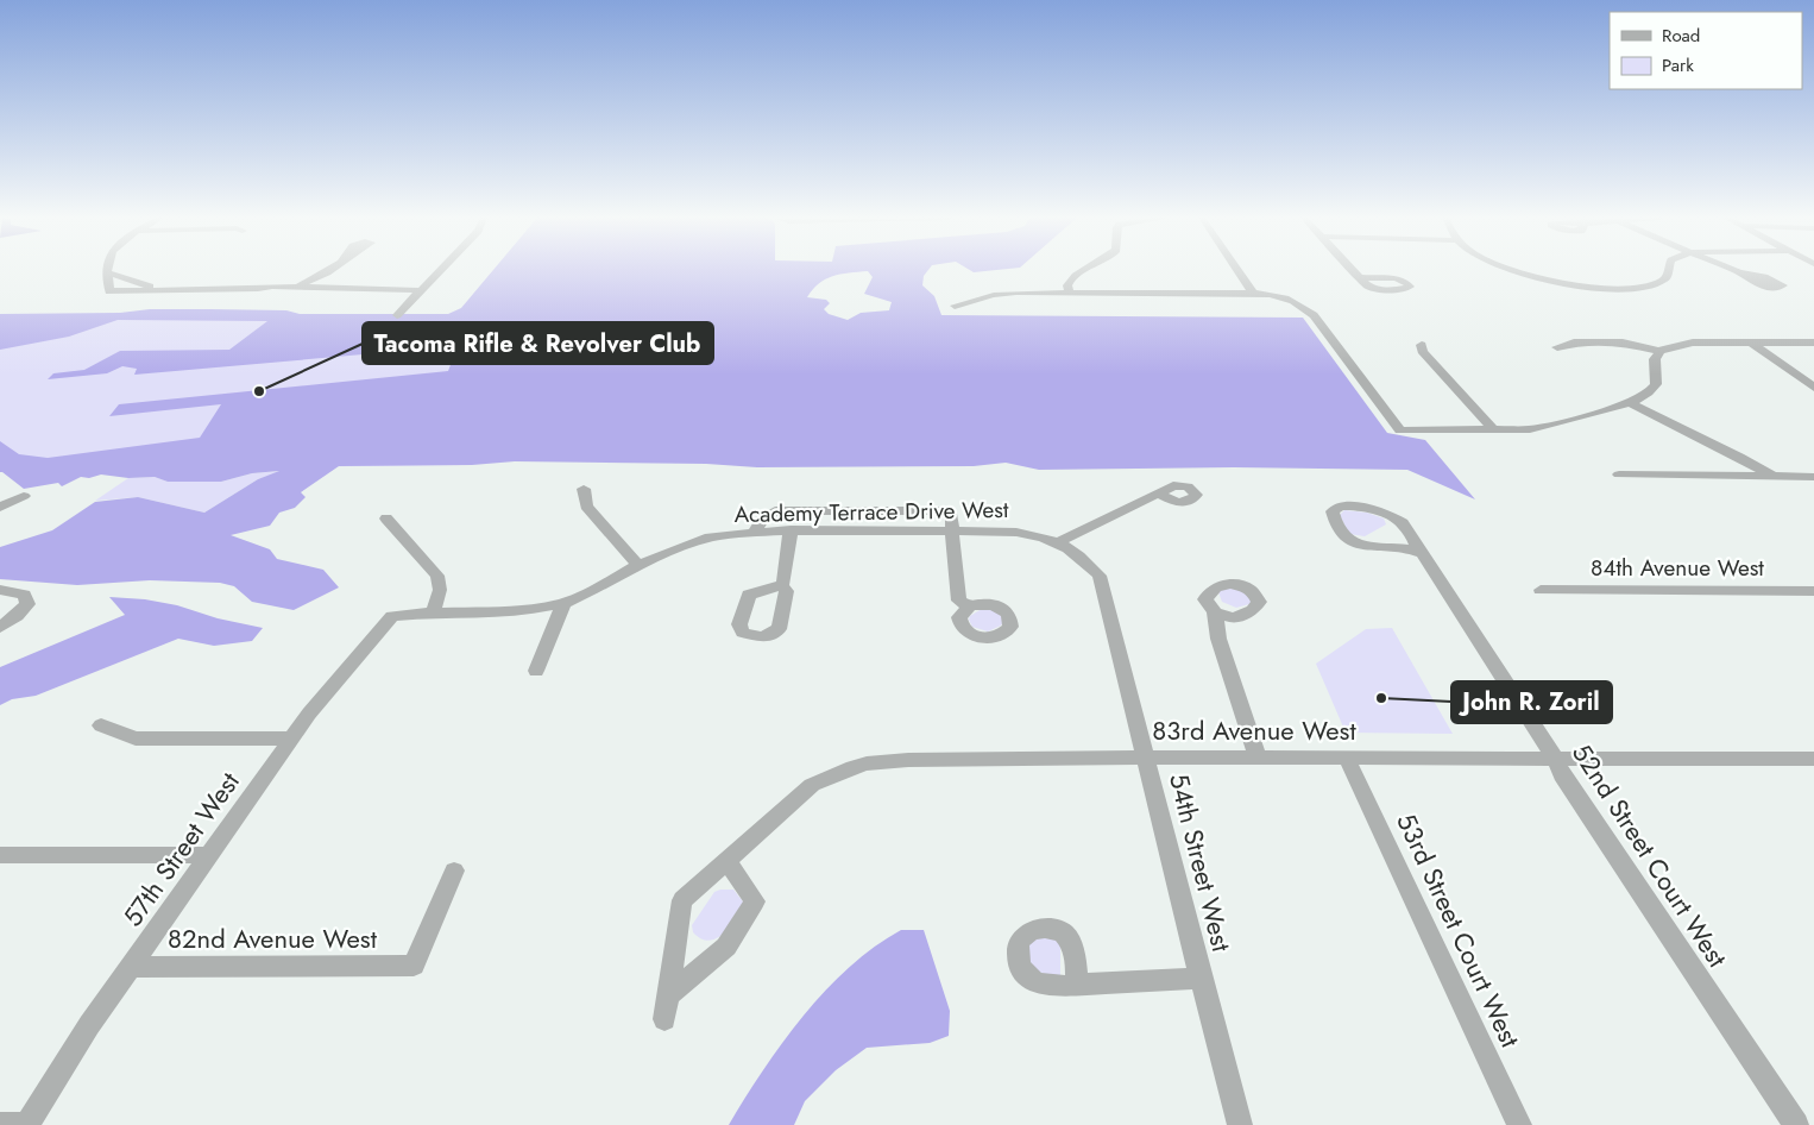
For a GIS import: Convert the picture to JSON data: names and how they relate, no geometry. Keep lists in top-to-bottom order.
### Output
{
  "streets": {
    "street": [
      "Academy Terrace Drive West",
      "84th Avenue West",
      "83rd Avenue West",
      "57th Street West",
      "52nd Street Court West",
      "54th Street West",
      "53rd Street Court West",
      "82nd Avenue West"
    ]
  },
  "crossings": [
    ["Academy Terrace Drive West", "57th Street West"],
    ["Academy Terrace Drive West", "54th Street West"],
    ["83rd Avenue West", "52nd Street Court West"],
    ["83rd Avenue West", "54th Street West"],
    ["83rd Avenue West", "53rd Street Court West"],
    ["57th Street West", "82nd Avenue West"]
  ],
  "places": ["Tacoma Rifle & Revolver Club", "John R. Zoril"],
  "legend": ["Road", "Park"]
}
